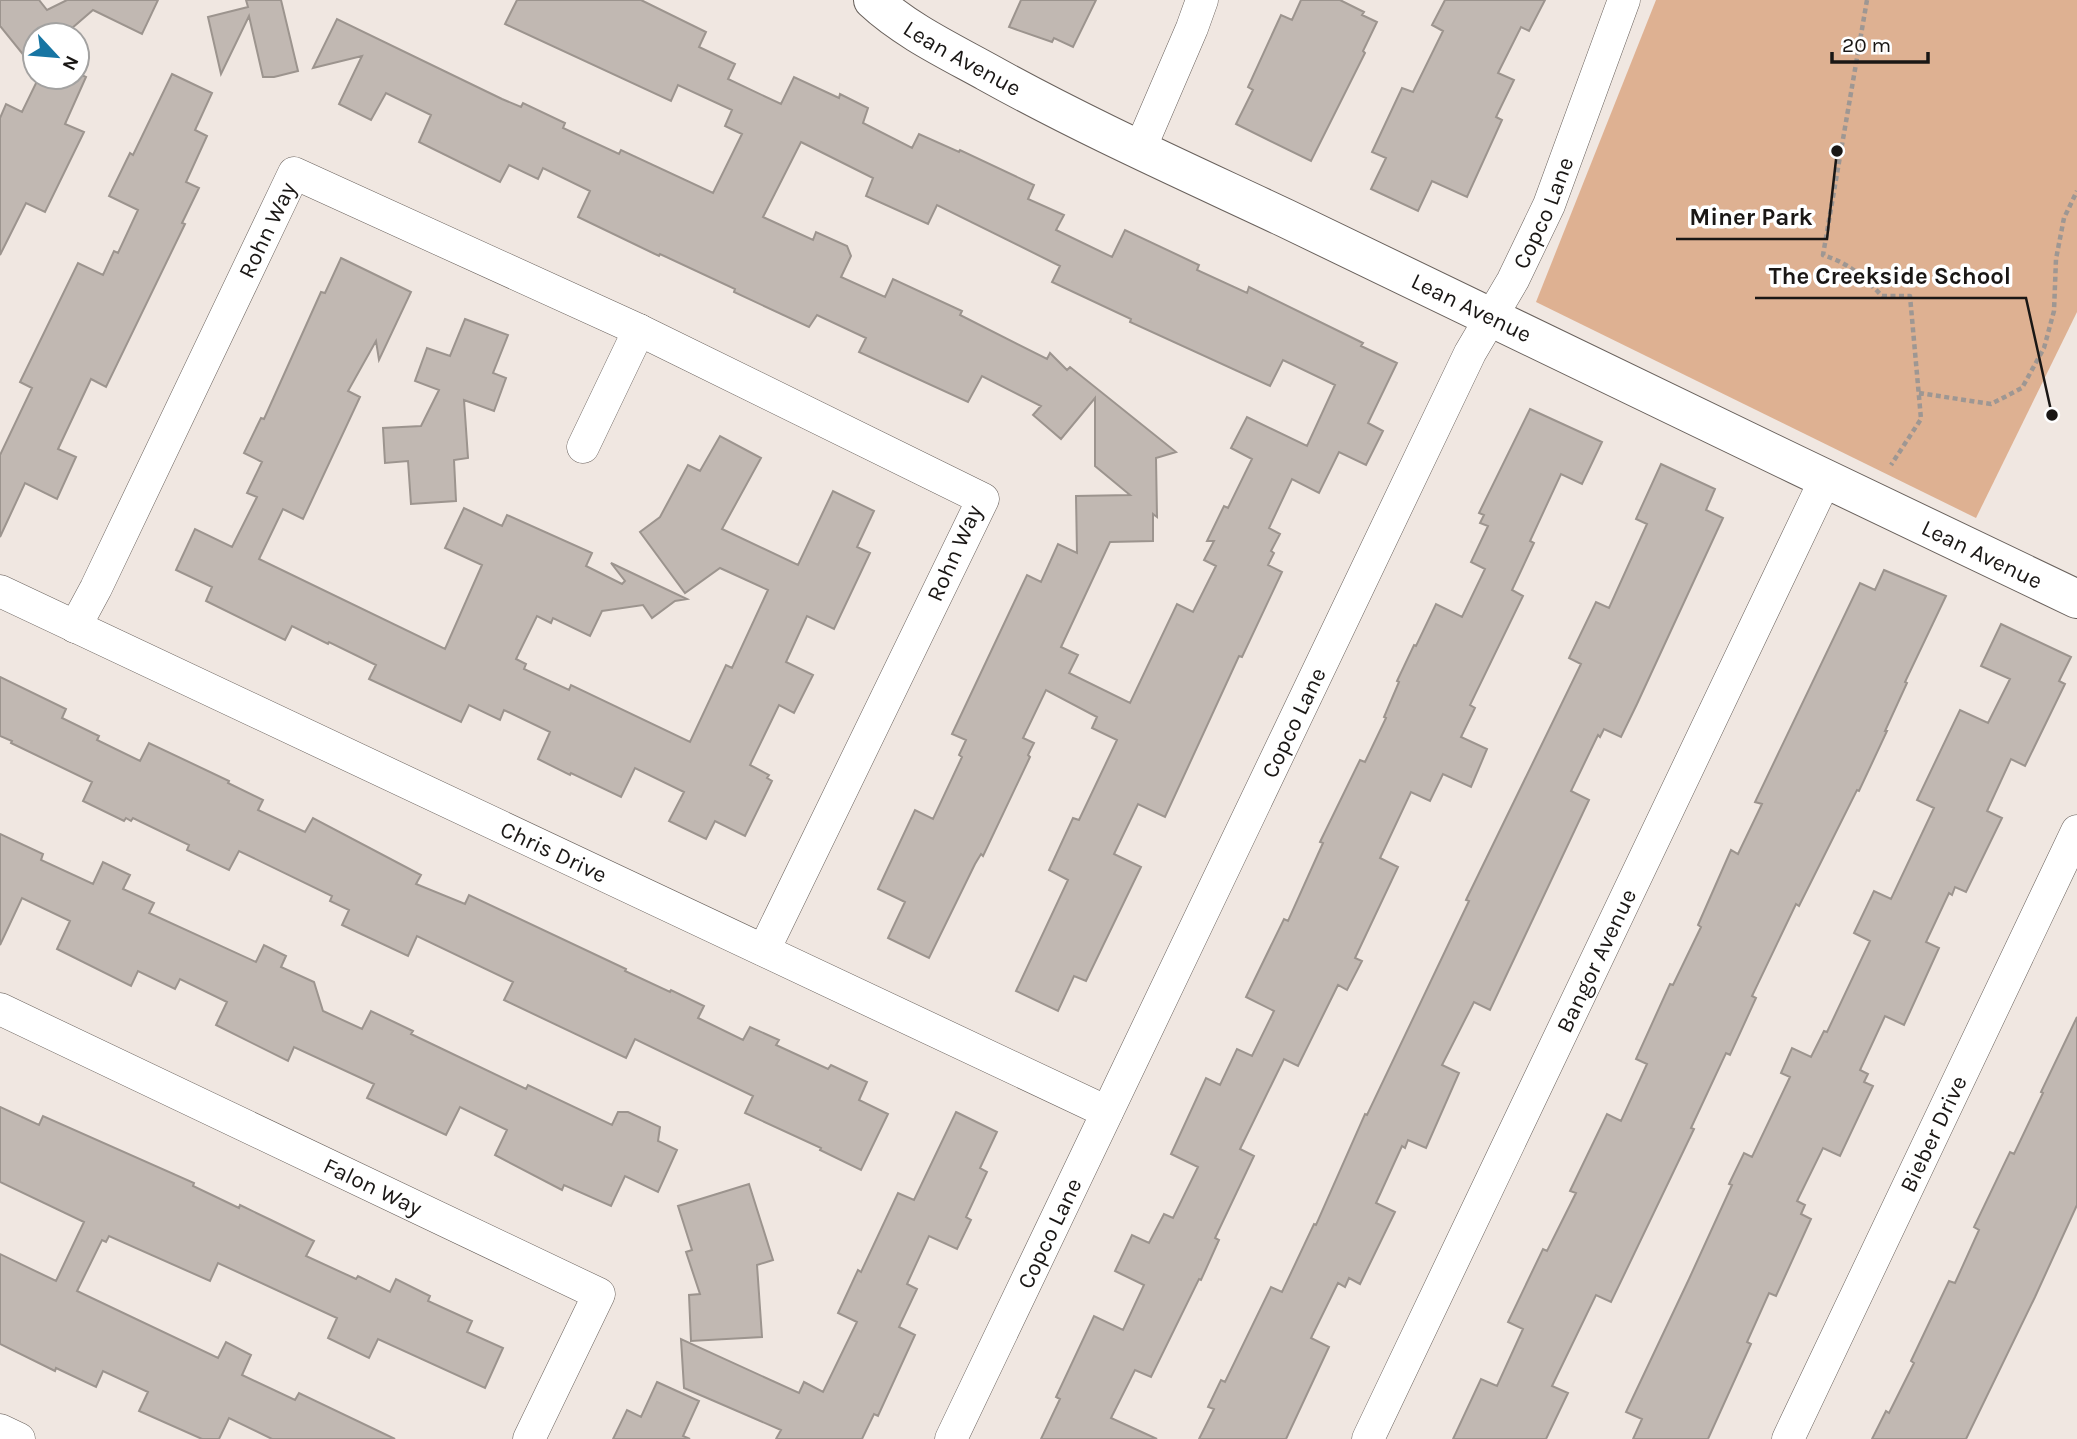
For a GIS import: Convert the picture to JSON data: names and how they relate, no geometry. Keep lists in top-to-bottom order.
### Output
{
  "streets": {
    "street": [
      "Lean Avenue",
      "Copco Lane",
      "Rohn Way",
      "Chris Drive",
      "Bangor Avenue",
      "Bieber Drive",
      "Falon Way"
    ]
  },
  "crossings": [
    ["Lean Avenue", "Copco Lane"],
    ["Lean Avenue", "Bangor Avenue"],
    ["Copco Lane", "Chris Drive"],
    ["Rohn Way", "Chris Drive"]
  ],
  "places": ["Miner Park", "The Creekside School"],
  "scale_bar": "20 m",
  "north": "bottom right"
}
